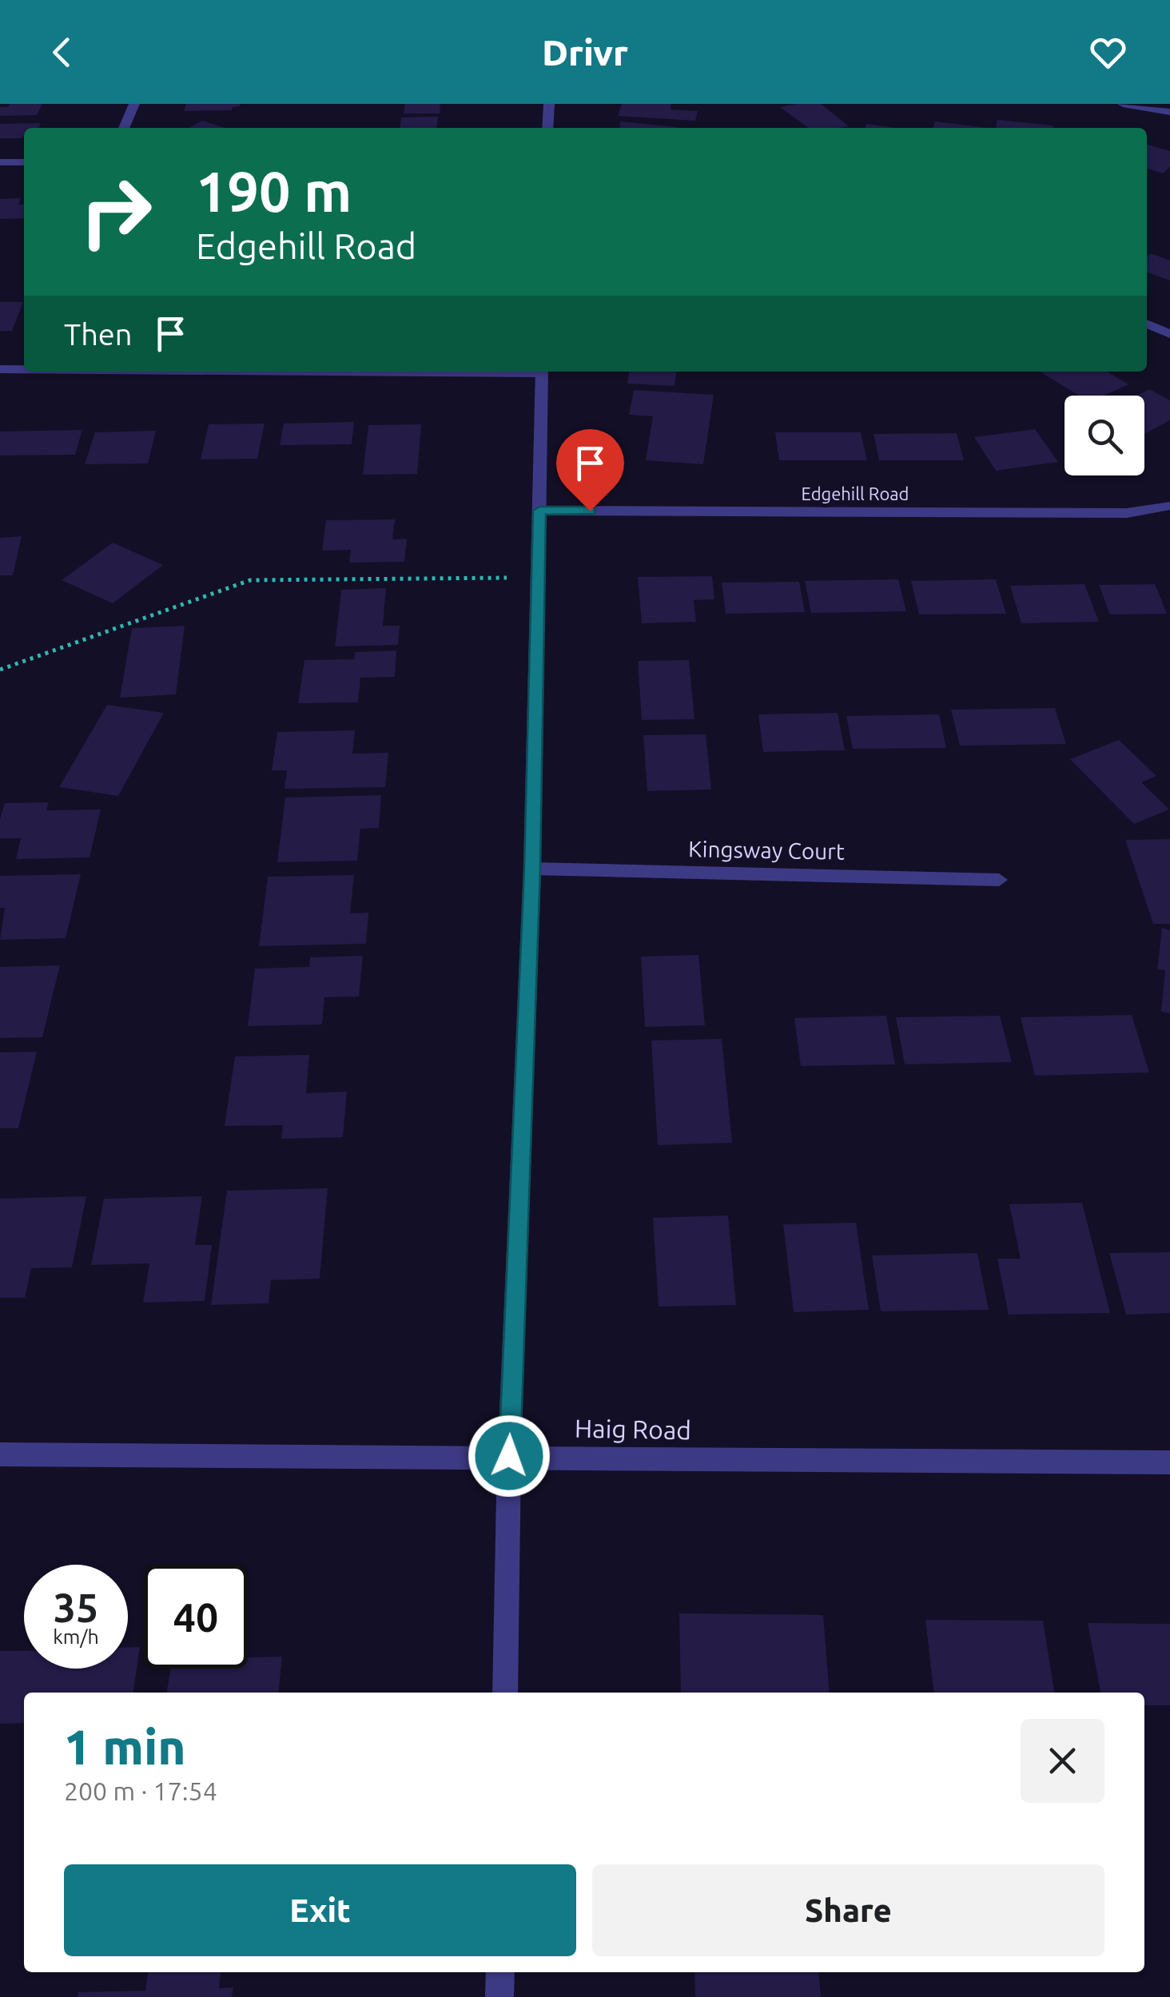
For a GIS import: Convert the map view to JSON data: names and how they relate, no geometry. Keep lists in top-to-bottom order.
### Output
{
  "streets": {
    "street": ["Edgehill Road", "Kingsway Court", "Haig Road"]
  },
  "page": {
    "header": "Drivr",
    "turn": ["190 m", "Edgehill Road"],
    "then": "Then",
    "speed": "35 km/h",
    "limit": "40",
    "heading": ["1 min", "200 m · 17:54"],
    "buttons": ["Exit", "Share"]
  }
}
